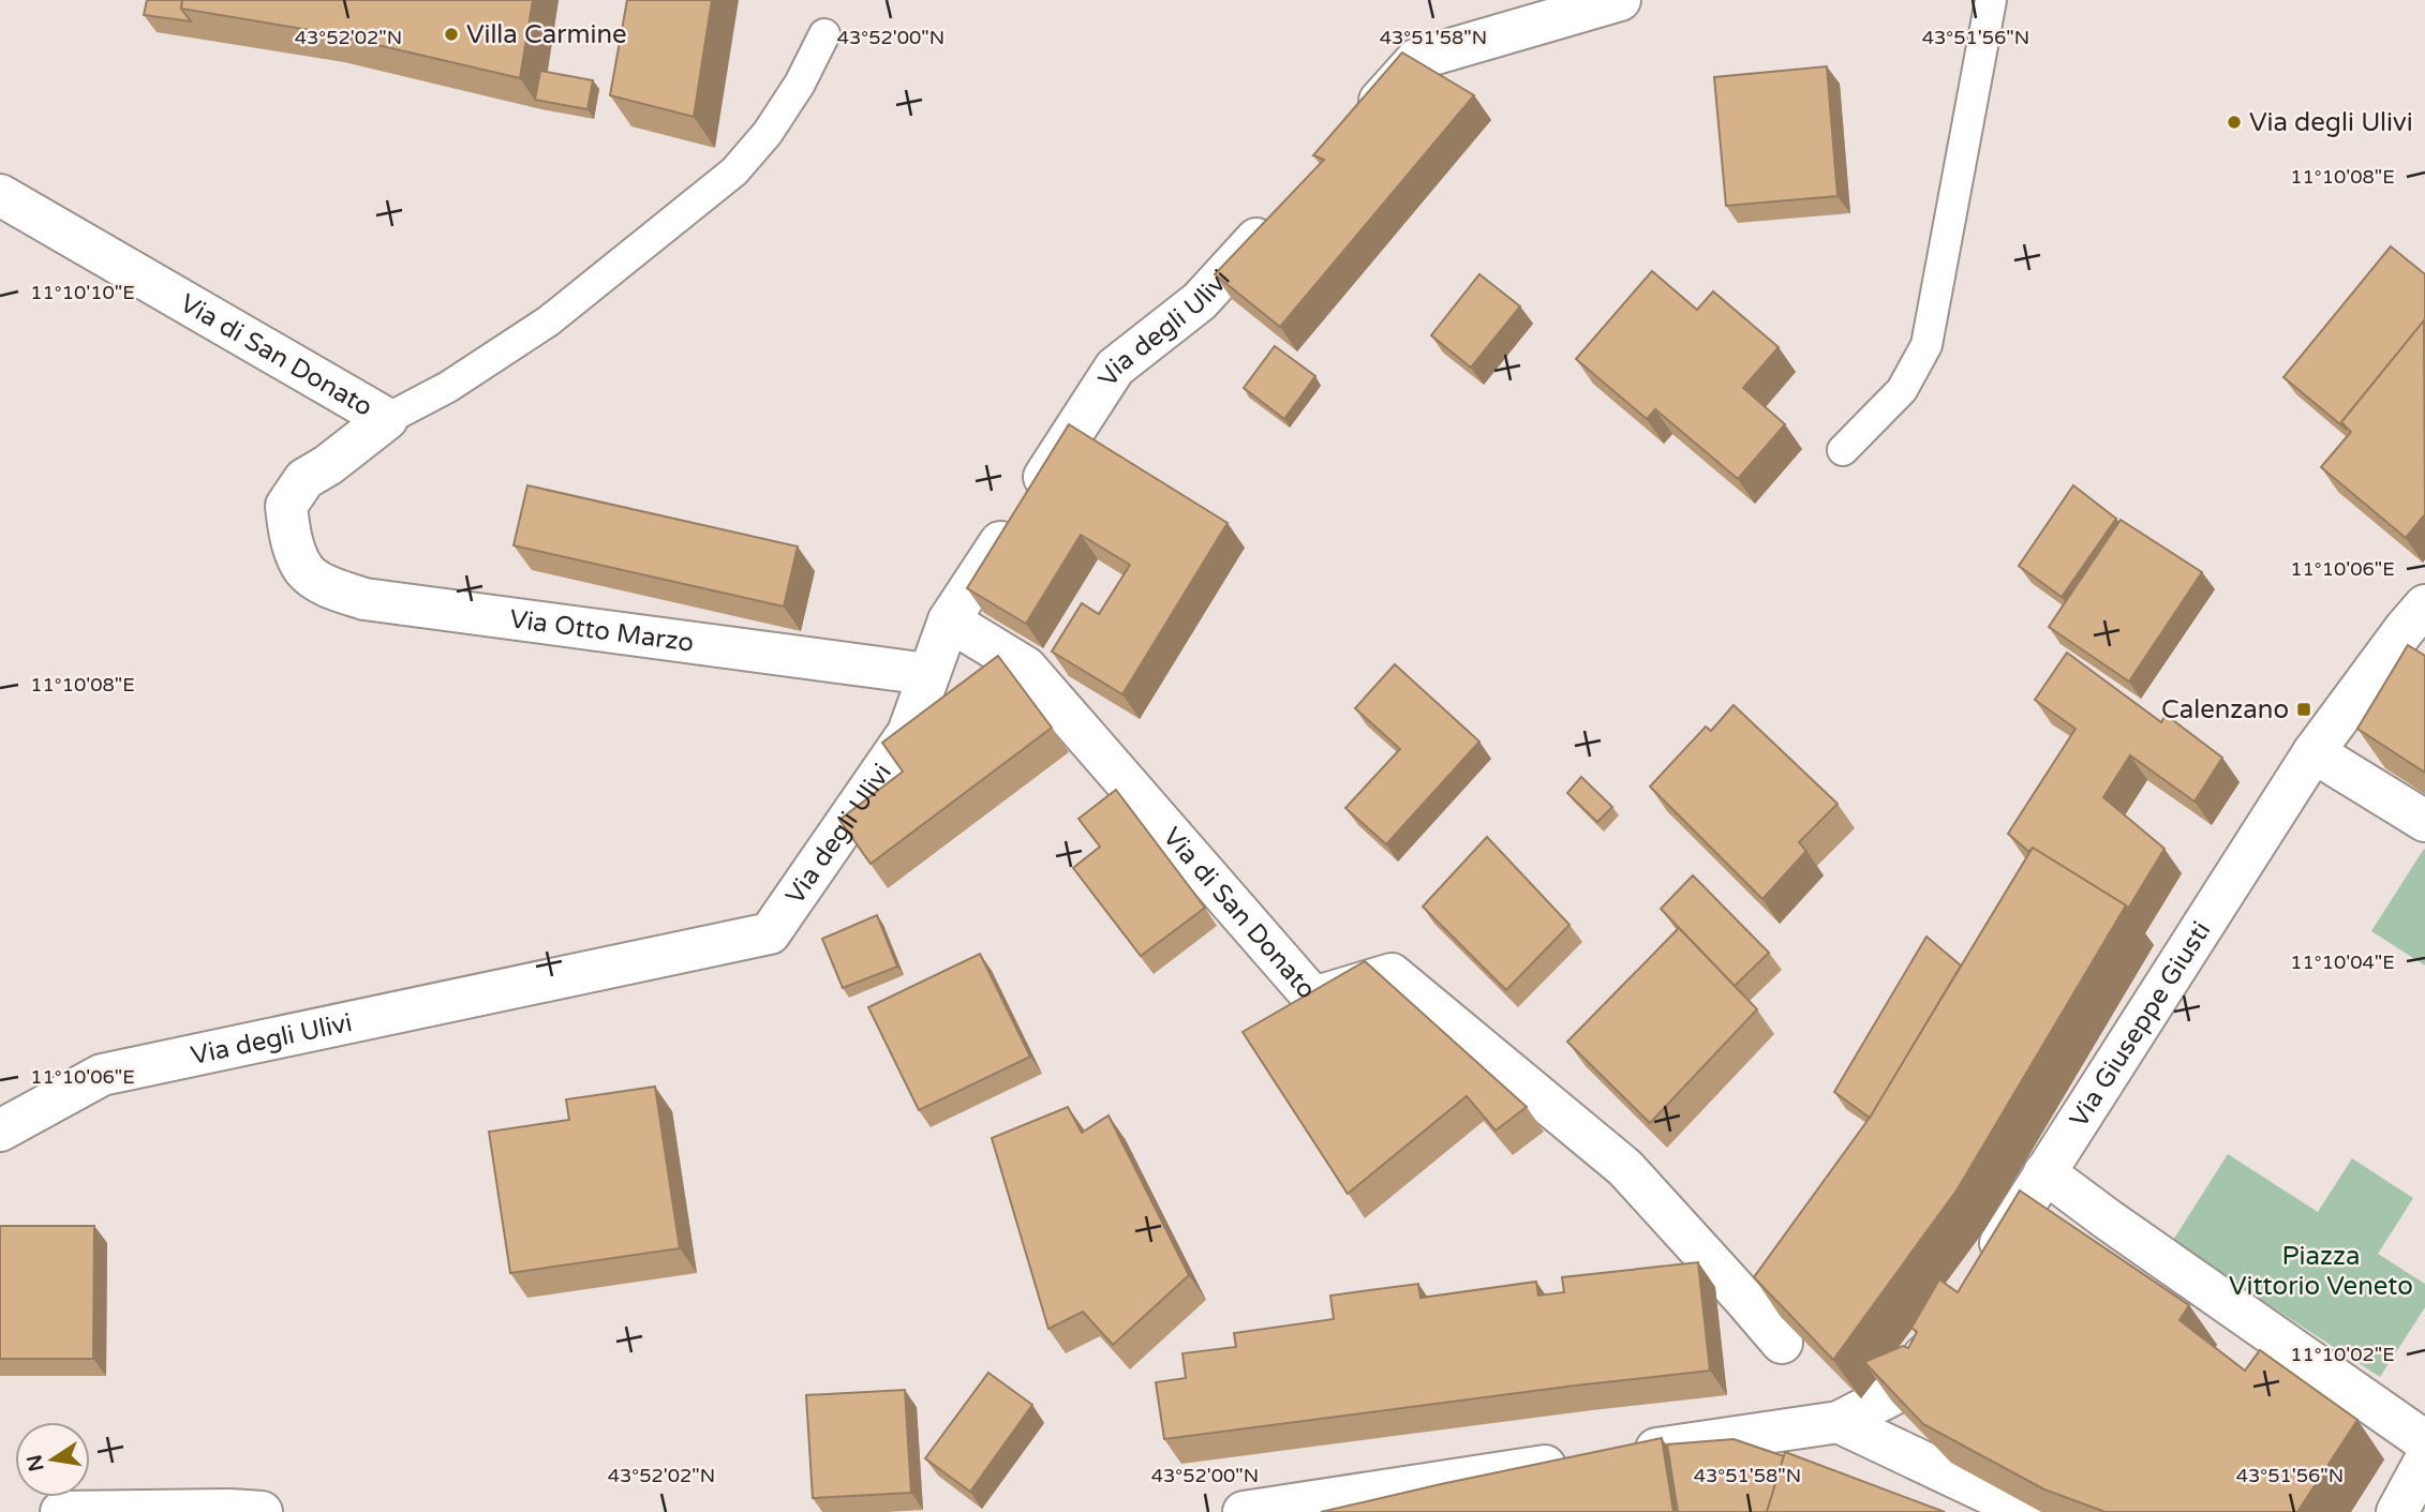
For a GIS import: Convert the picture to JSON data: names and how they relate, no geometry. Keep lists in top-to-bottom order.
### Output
{
  "streets": {
    "street": [
      "Via degli Ulivi",
      "Via di San Donato",
      "Via Otto Marzo",
      "Via Giuseppe Giusti"
    ]
  },
  "crossings": [
    ["Via degli Ulivi", "Via di San Donato"],
    ["Via degli Ulivi", "Via Otto Marzo"],
    ["Via di San Donato", "Via Otto Marzo"]
  ],
  "parks": ["Piazza Vittorio Veneto"],
  "places": {
    "other": ["Villa Carmine", "Via degli Ulivi"],
    "transit": ["Calenzano"]
  },
  "north": "left",
  "coordinates": [
    "43°52'02\"N",
    "43°52'00\"N",
    "43°51'58\"N",
    "43°51'56\"N",
    "11°10'08\"E",
    "11°10'10\"E",
    "11°10'06\"E",
    "11°10'04\"E",
    "11°10'02\"E"
  ]
}
